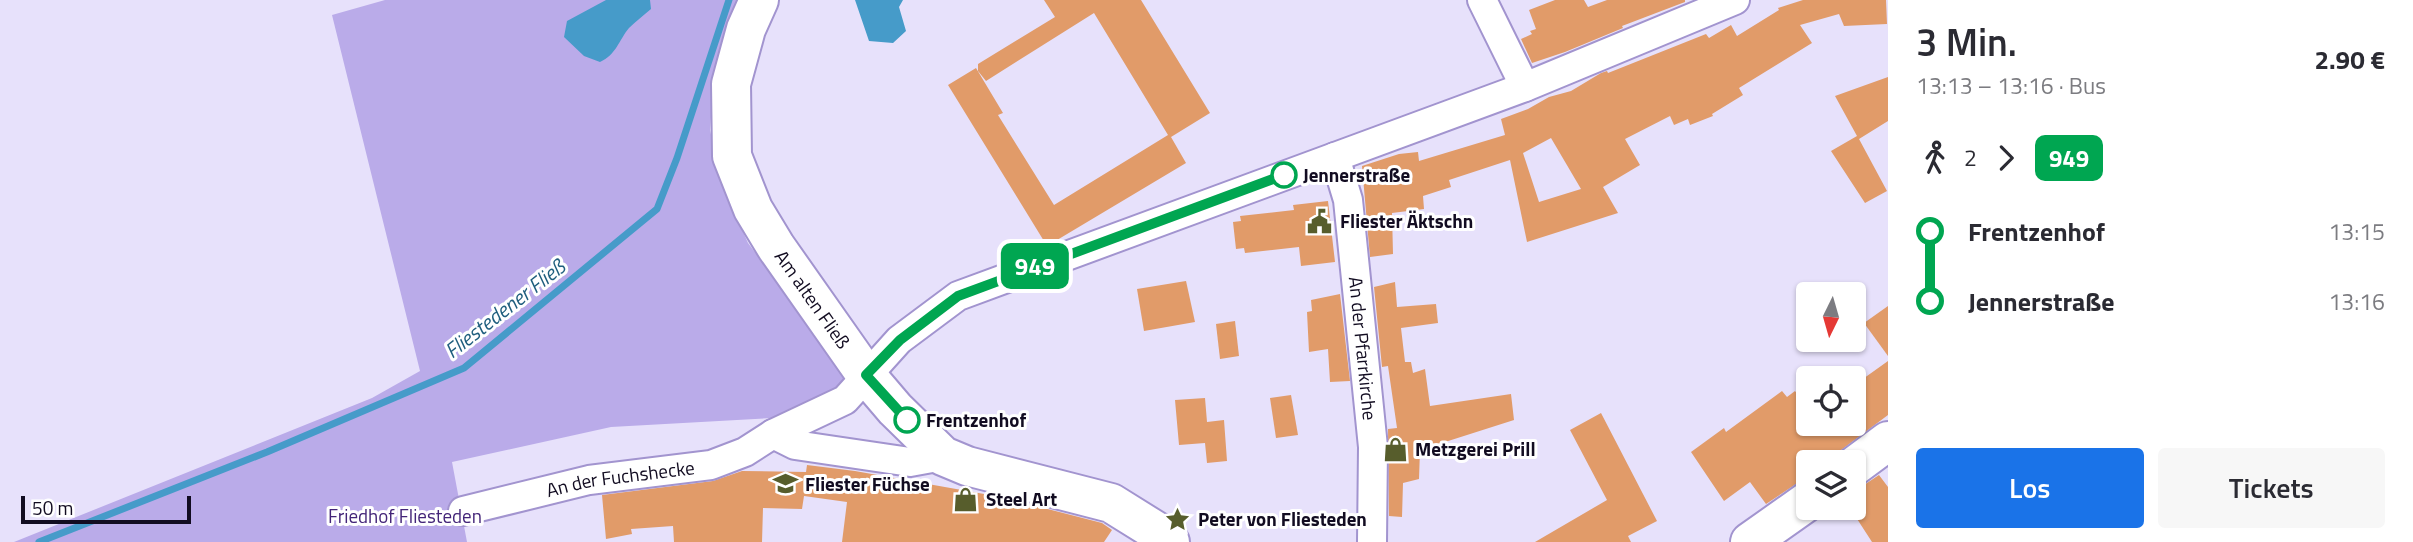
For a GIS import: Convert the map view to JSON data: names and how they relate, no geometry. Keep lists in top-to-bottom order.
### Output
{
  "streets": {
    "main road": ["Am alten Fließ"],
    "street": ["An der Pfarrkirche", "An der Fuchshecke"]
  },
  "crossings": [
    ["Am alten Fließ", "An der Fuchshecke"]
  ],
  "water": ["Fliestedener Fließ"],
  "parks": ["Friedhof Fliesteden"],
  "places": {
    "other": ["Jennerstraße", "Frentzenhof"],
    "public building": ["Fliester Äktschn"],
    "shop": ["Metzgerei Prill", "Steel Art"],
    "school or university": ["Fliester Füchse"],
    "place": ["Peter von Fliesteden"]
  },
  "lines": ["bus line 949"],
  "scale_bar": "50 m",
  "north": "bottom",
  "page": {
    "on_map": "949",
    "heading": ["3 Min.", "13:13 – 13:16 · Bus", "2.90 €"],
    "legs": ["2", "949"],
    "list": [
      {
        "name": "Frentzenhof",
        "value": "13:15"
      },
      {
        "name": "Jennerstraße",
        "value": "13:16"
      }
    ],
    "buttons": ["Los", "Tickets"],
    "scale": "50 m"
  }
}
